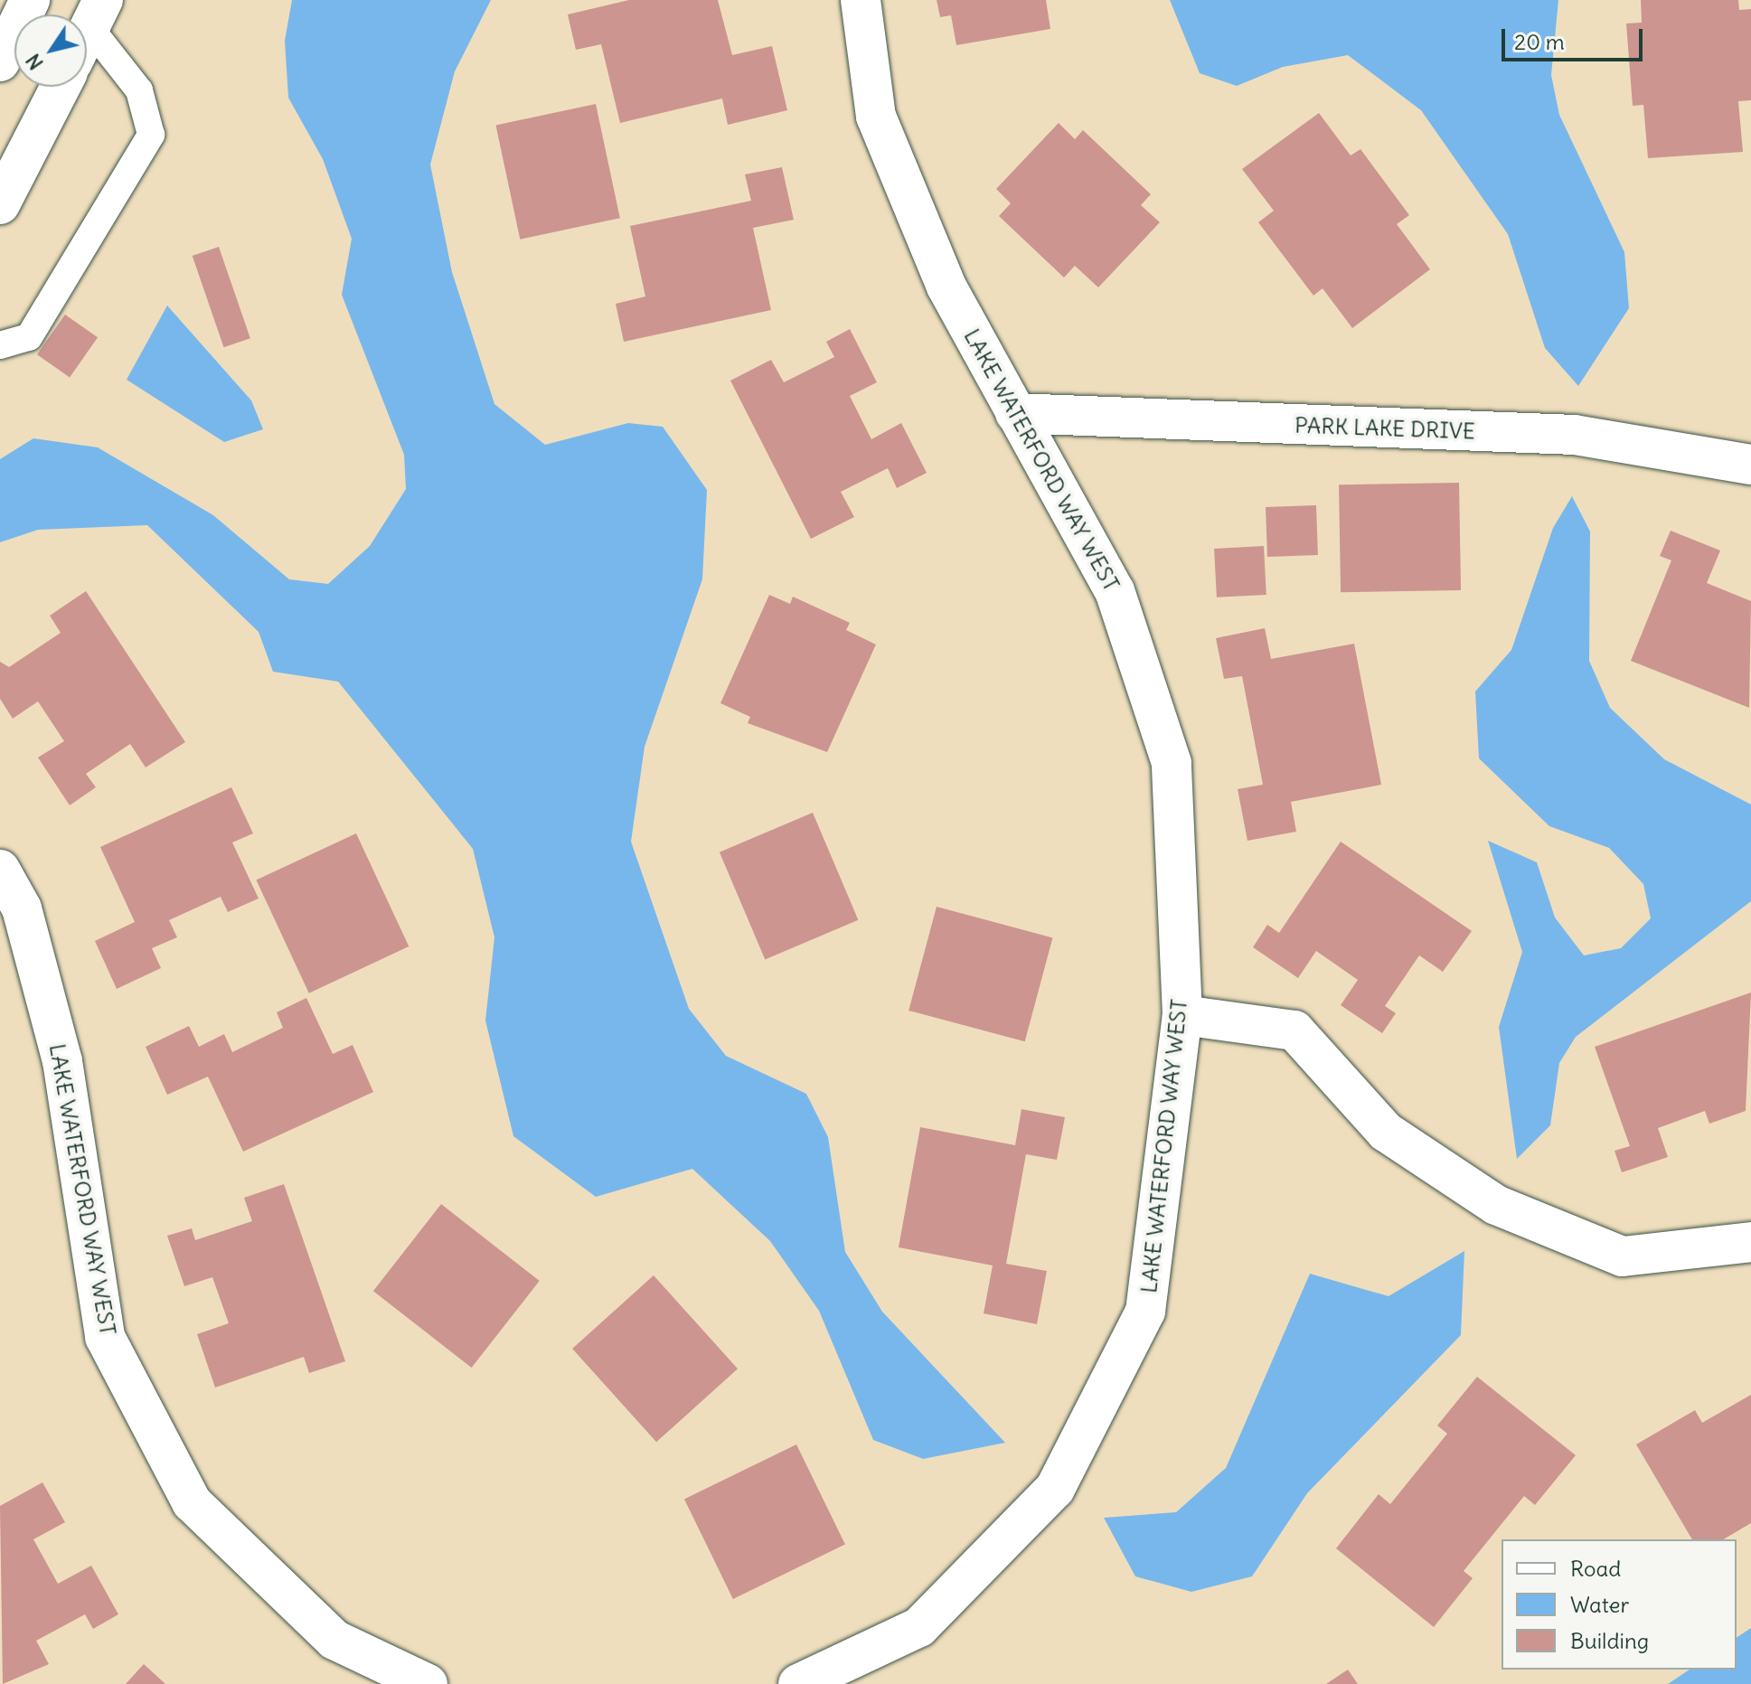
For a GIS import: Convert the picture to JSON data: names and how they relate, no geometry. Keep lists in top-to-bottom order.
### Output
{
  "streets": {
    "street": ["PARK LAKE DRIVE", "LAKE WATERFORD WAY WEST"]
  },
  "crossings": [
    ["PARK LAKE DRIVE", "LAKE WATERFORD WAY WEST"]
  ],
  "legend": ["Road", "Water", "Building"],
  "scale_bar": "20 m",
  "north": "bottom left"
}
